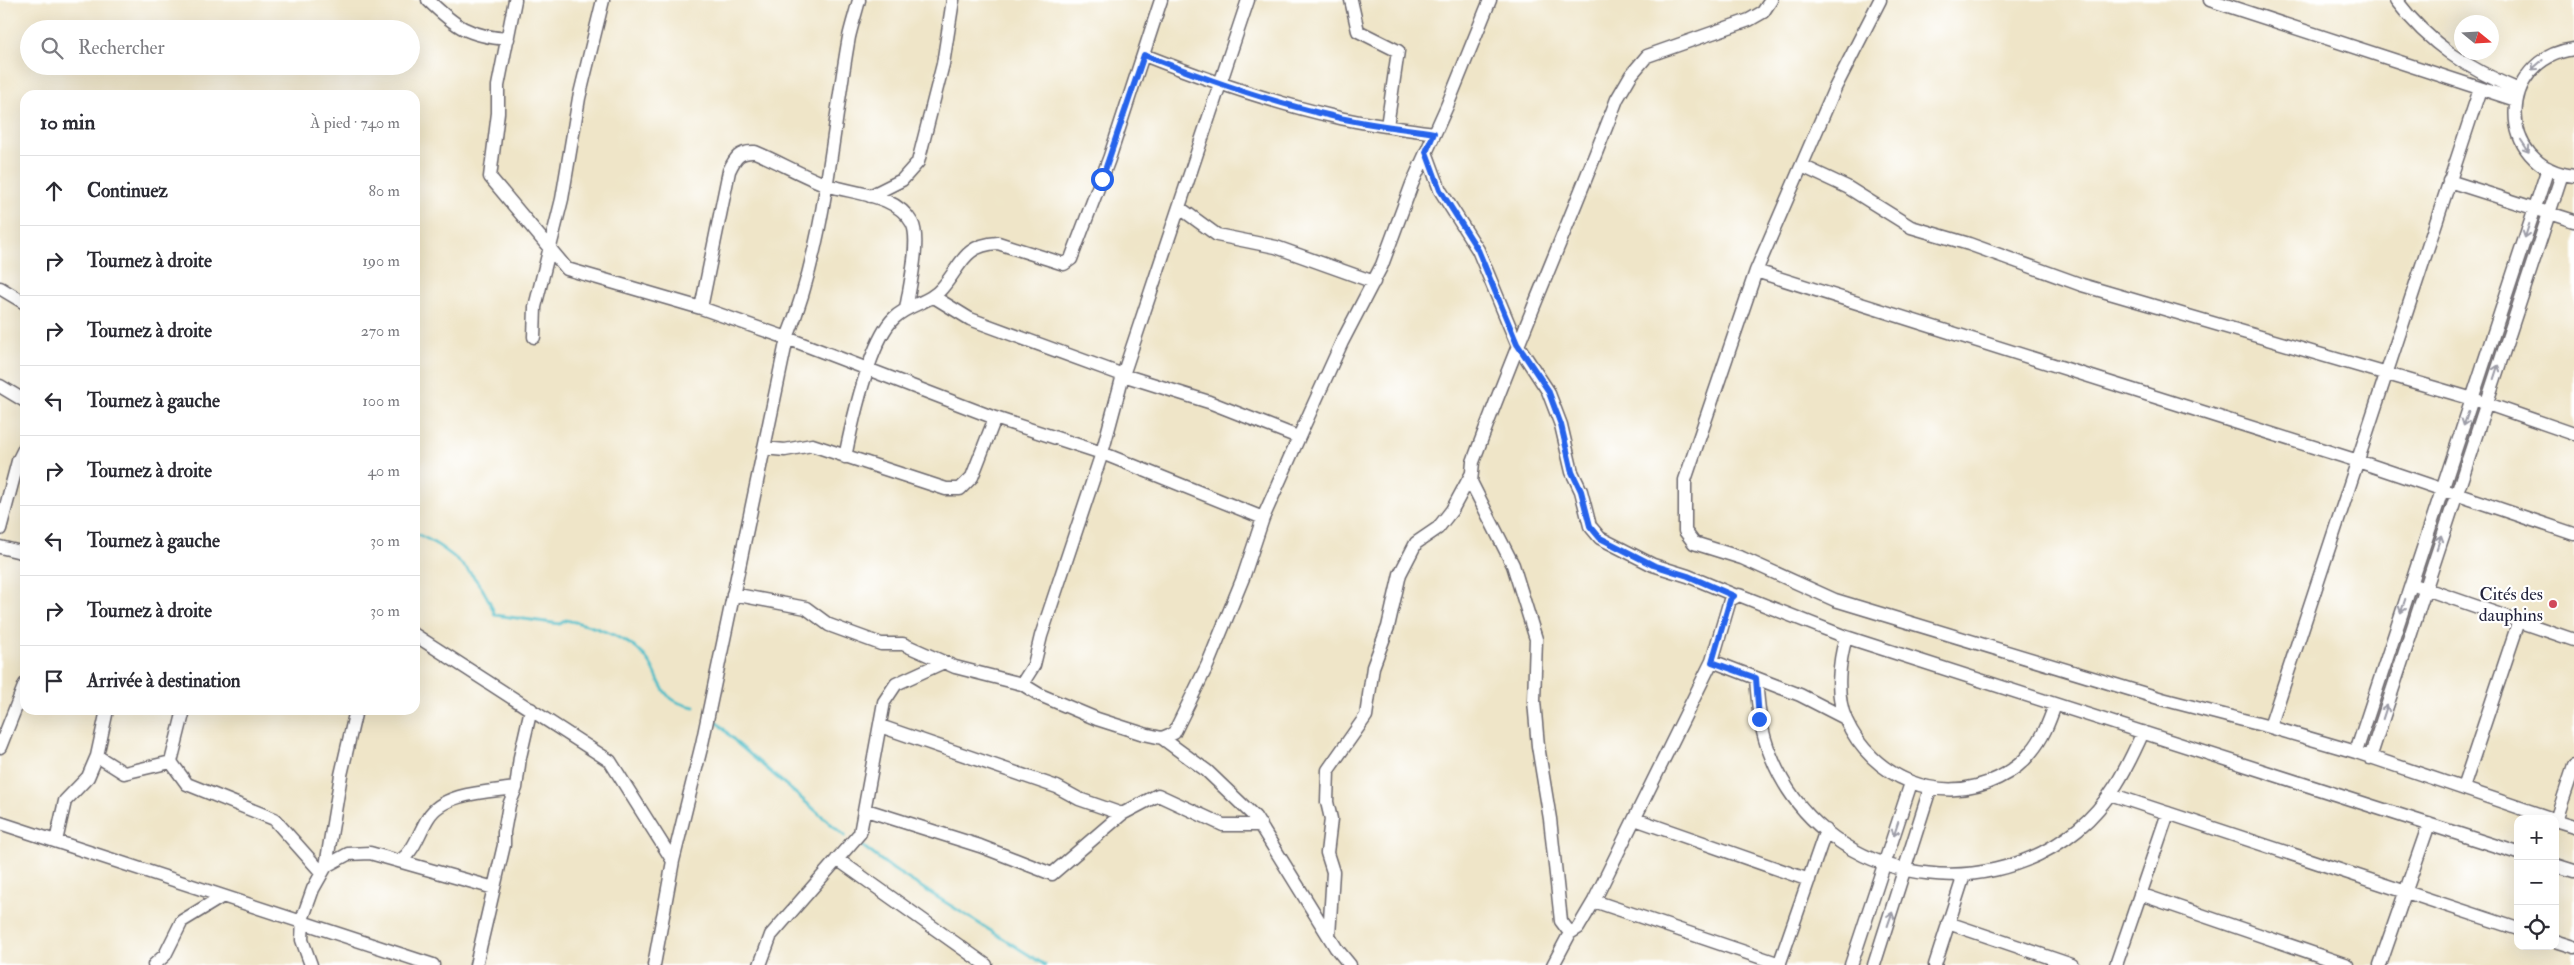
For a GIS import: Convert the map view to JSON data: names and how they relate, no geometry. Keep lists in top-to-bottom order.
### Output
{
  "places": ["Cités des dauphins"],
  "north": "right",
  "page": {
    "search": "Rechercher",
    "heading": ["10 min", "À pied · 740 m"],
    "list": [
      ["Continuez", "80 m"],
      ["Tournez à droite", "190 m"],
      ["Tournez à droite", "270 m"],
      ["Tournez à gauche", "100 m"],
      ["Tournez à droite", "40 m"],
      ["Tournez à gauche", "30 m"],
      ["Tournez à droite", "30 m"],
      "Arrivée à destination"
    ],
    "map_buttons": ["+", "−"]
  }
}
